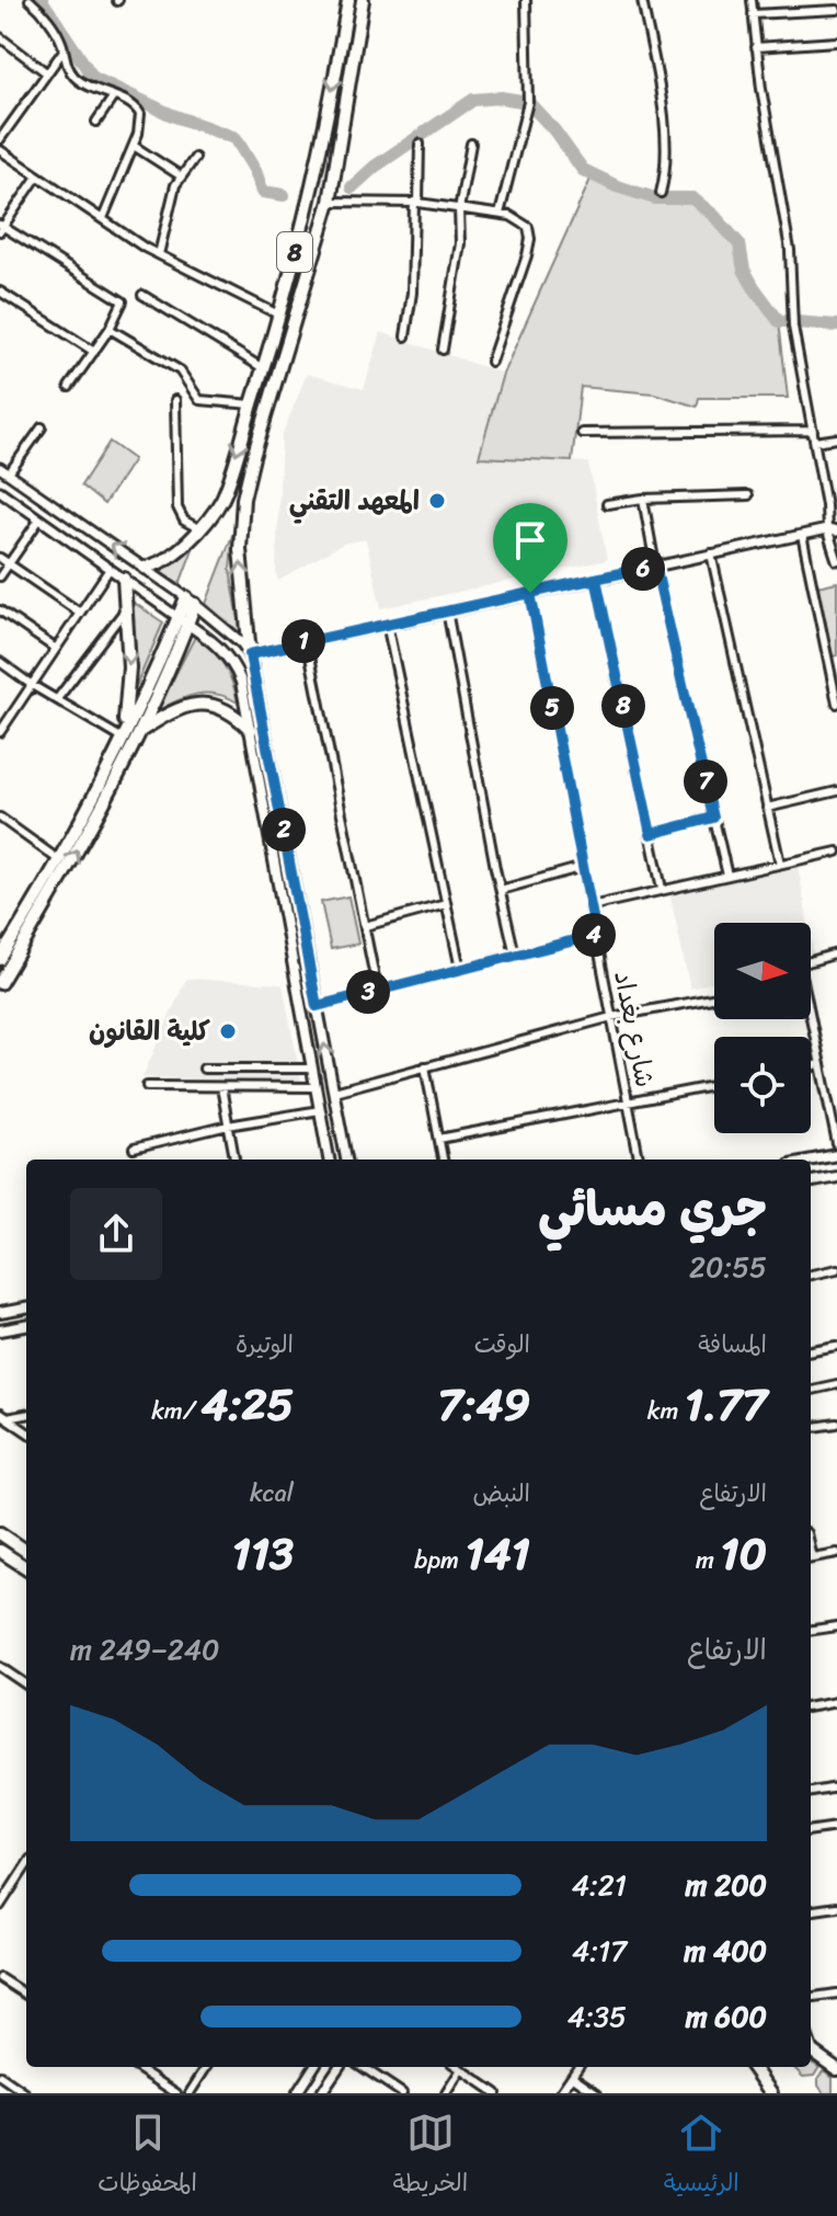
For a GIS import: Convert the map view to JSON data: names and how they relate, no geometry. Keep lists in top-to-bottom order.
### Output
{
  "streets": {
    "highway": ["8"],
    "street": ["شارع بغداد"]
  },
  "places": ["المعهد التقني", "كلية القانون"],
  "north": "right",
  "page": {
    "pins": [
      "6",
      "1",
      "8",
      "5",
      "7",
      "2",
      "4",
      "3"
    ],
    "heading": ["جري مسائي", "20:55"],
    "stats": [
      ["المسافة", "1.77 km"],
      ["الوقت", "7:49"],
      ["الوتيرة", "4:25 /km"],
      ["الارتفاع", "10 m"],
      ["النبض", "141 bpm"],
      ["kcal", "113"]
    ],
    "chart": ["الارتفاع", "240–249 m"],
    "list": [
      {
        "name": "200 m",
        "note": "4:21"
      },
      {
        "name": "400 m",
        "note": "4:17"
      },
      {
        "name": "600 m",
        "note": "4:35"
      }
    ],
    "tabs": ["الرئيسية", "الخريطة", "المحفوظات"]
  }
}
